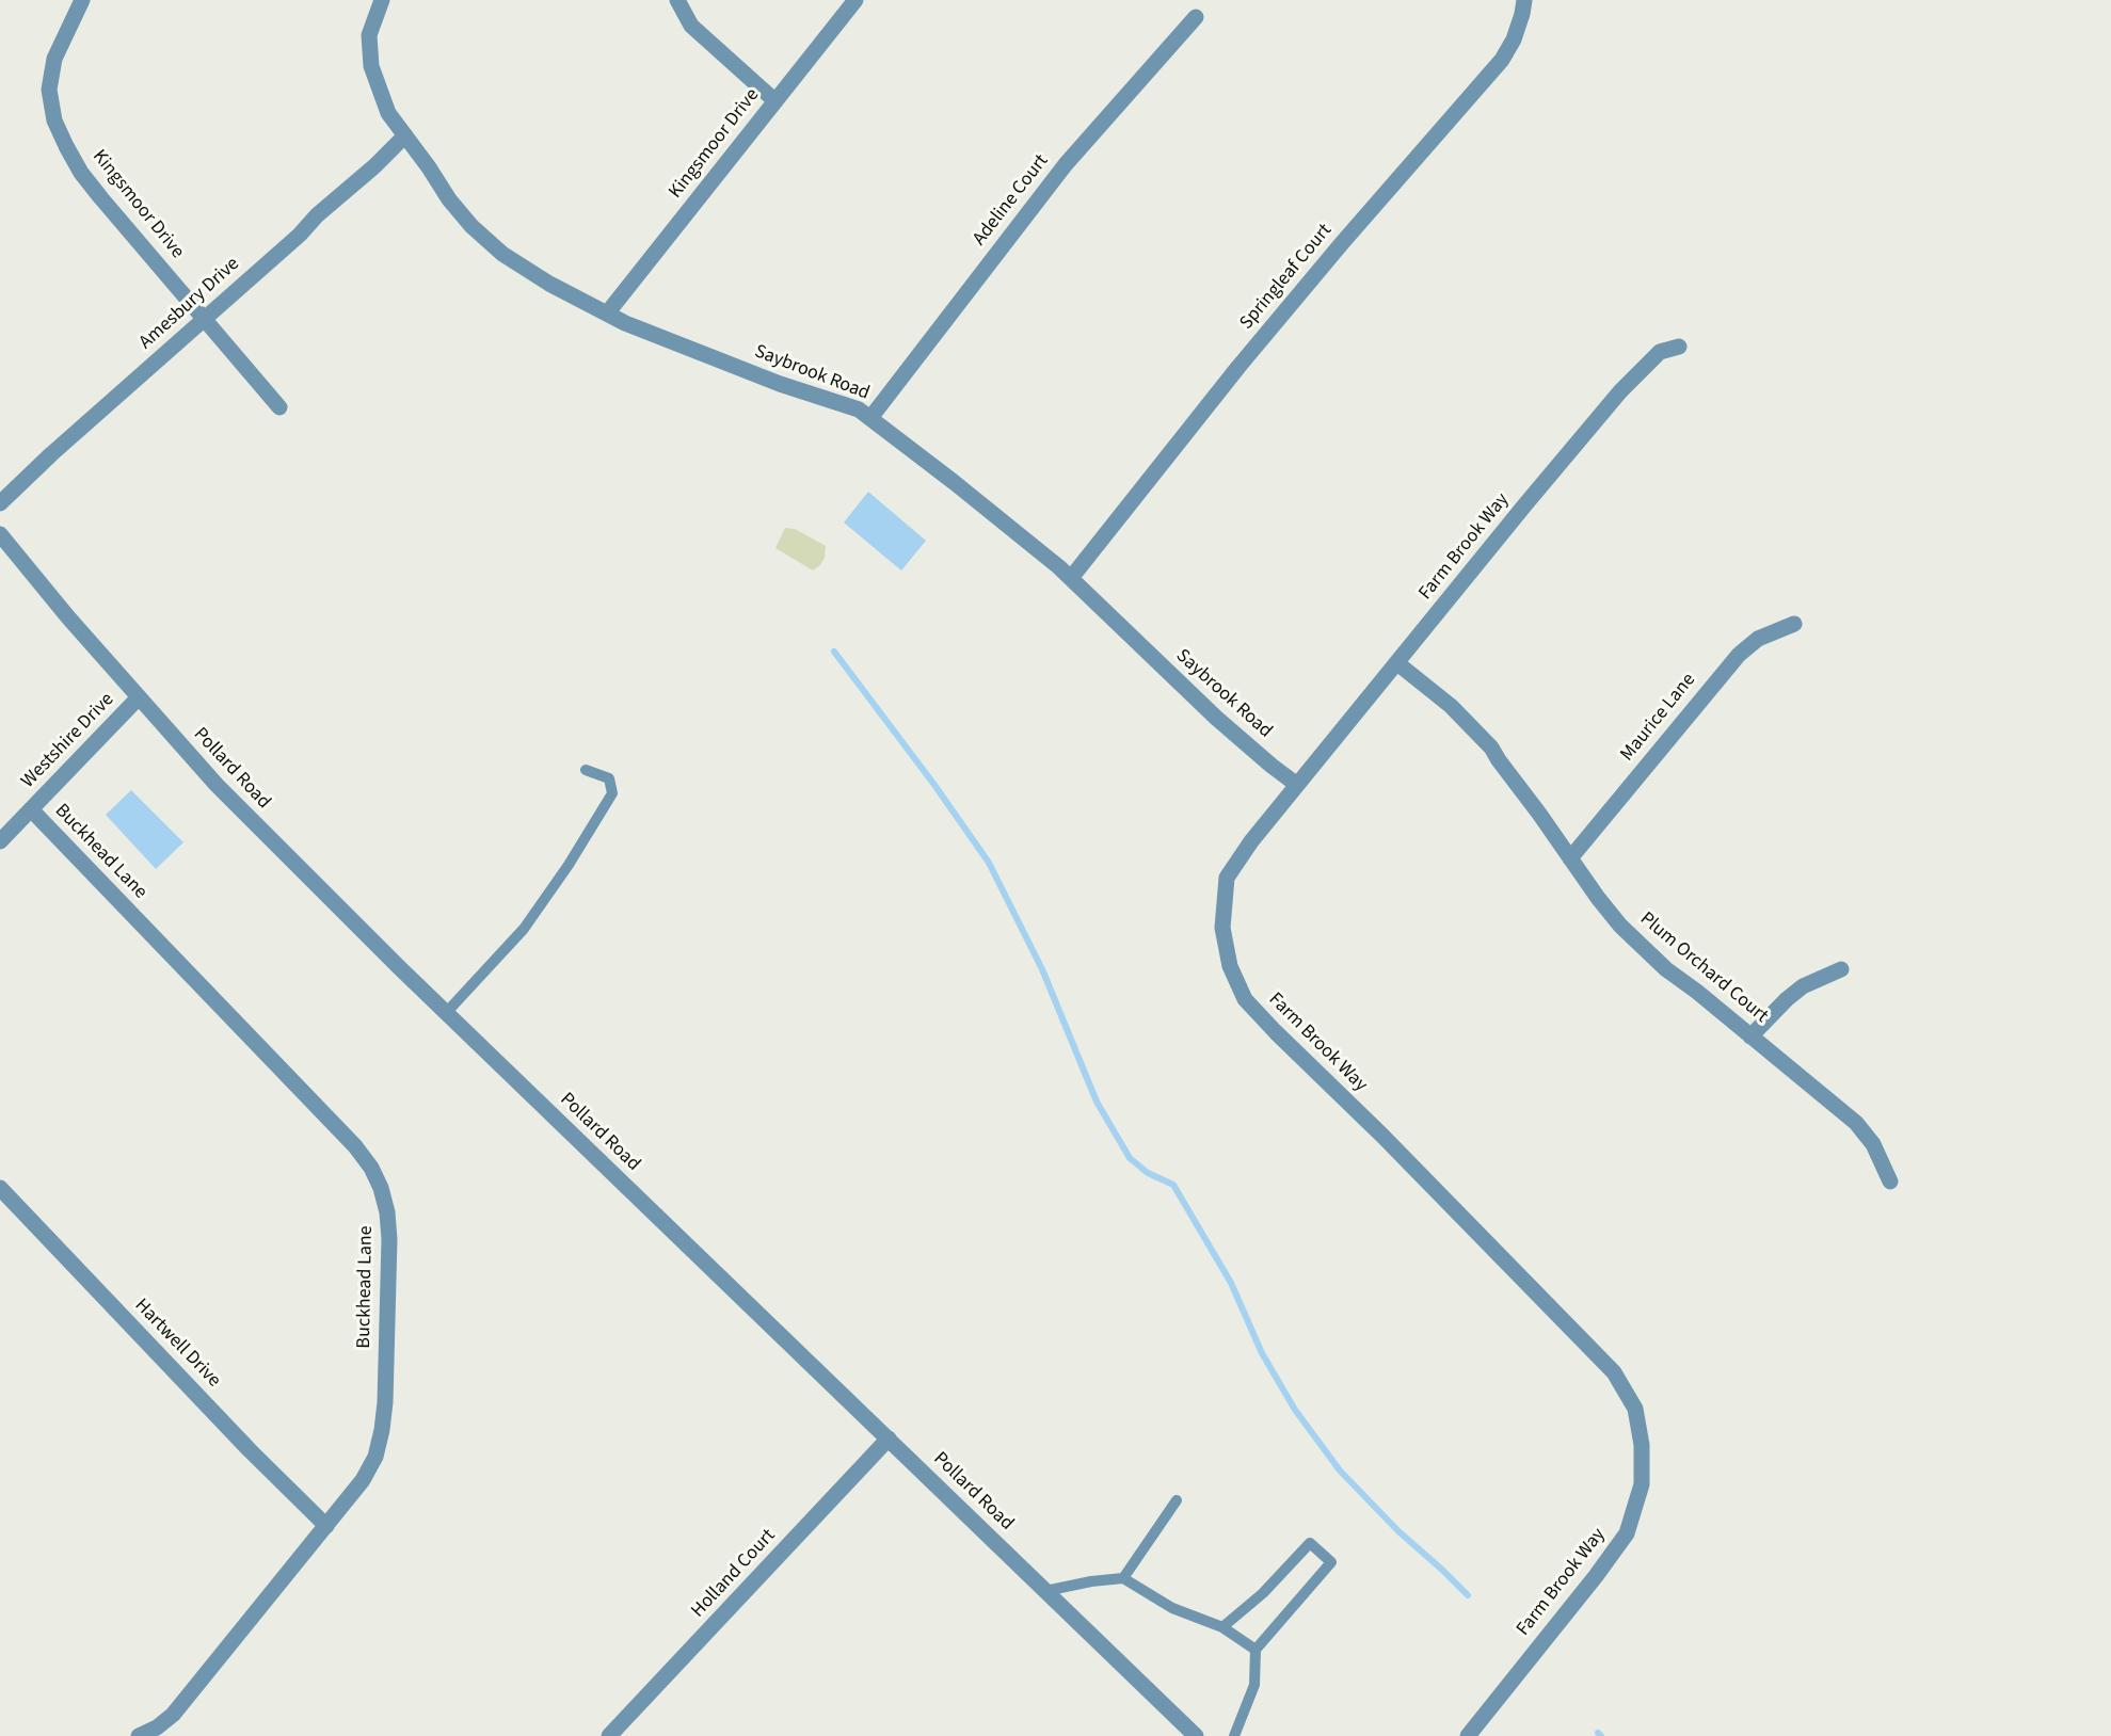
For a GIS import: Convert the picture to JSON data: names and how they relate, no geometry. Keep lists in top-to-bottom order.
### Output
{
  "streets": {
    "street": [
      "Kingsmoor Drive",
      "Adeline Court",
      "Springleaf Court",
      "Amesbury Drive",
      "Saybrook Road",
      "Farm Brook Way",
      "Maurice Lane",
      "Westshire Drive",
      "Pollard Road",
      "Buckhead Lane",
      "Plum Orchard Court",
      "Hartwell Drive",
      "Holland Court"
    ]
  },
  "crossings": [
    ["Kingsmoor Drive", "Amesbury Drive"],
    ["Kingsmoor Drive", "Saybrook Road"],
    ["Adeline Court", "Saybrook Road"],
    ["Springleaf Court", "Saybrook Road"],
    ["Amesbury Drive", "Saybrook Road"],
    ["Saybrook Road", "Farm Brook Way"],
    ["Farm Brook Way", "Plum Orchard Court"],
    ["Maurice Lane", "Plum Orchard Court"],
    ["Westshire Drive", "Pollard Road"],
    ["Westshire Drive", "Buckhead Lane"],
    ["Pollard Road", "Holland Court"],
    ["Buckhead Lane", "Hartwell Drive"]
  ]
}
